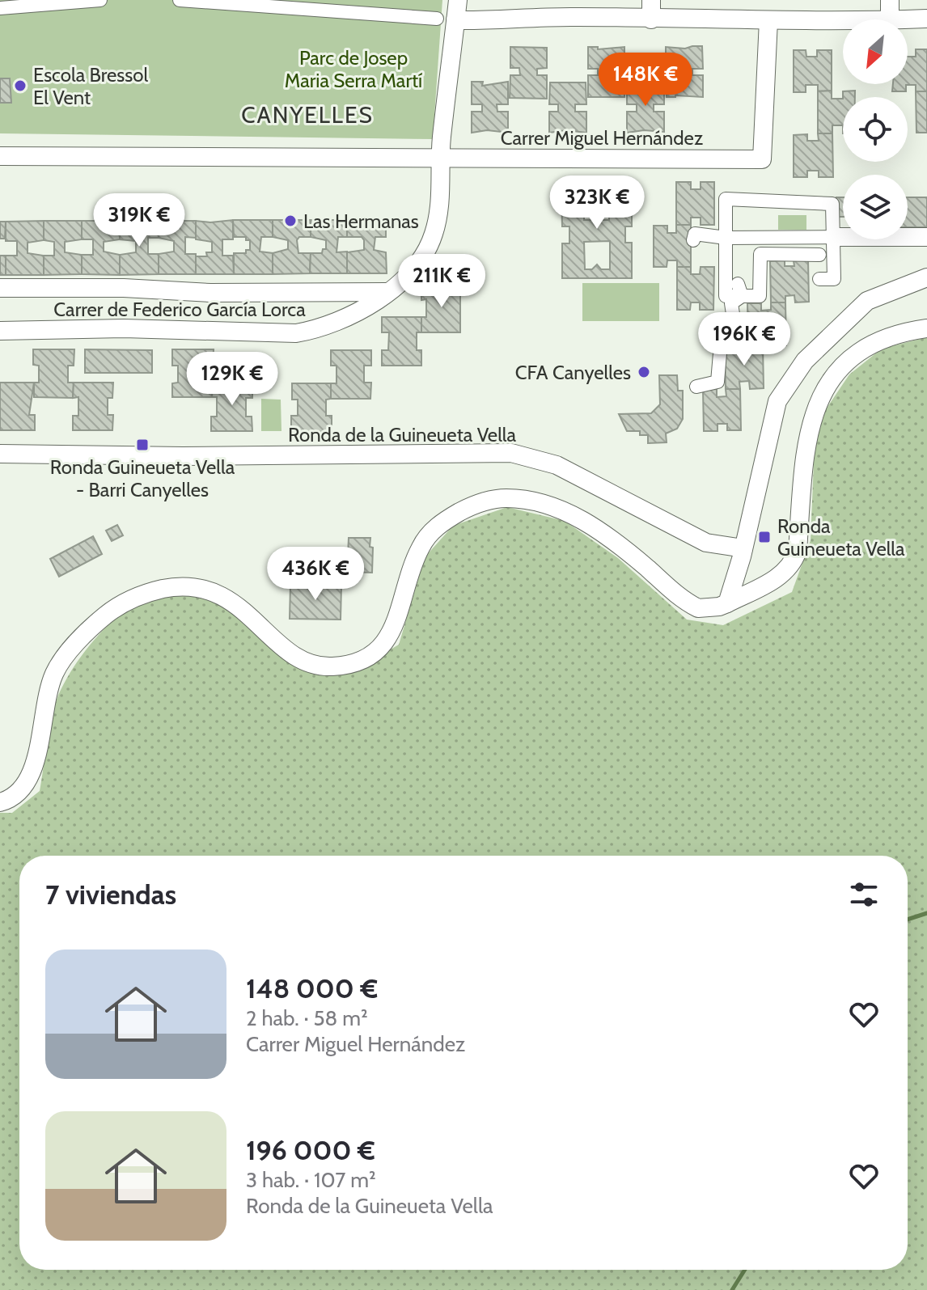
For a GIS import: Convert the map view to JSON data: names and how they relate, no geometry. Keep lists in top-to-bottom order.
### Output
{
  "streets": {
    "street": ["Carrer Miguel Hernández", "Carrer de Federico García Lorca", "Ronda de la Guineueta Vella"]
  },
  "crossings": [
    ["Carrer Miguel Hernández", "Carrer de Federico García Lorca"]
  ],
  "districts": ["CANYELLES"],
  "parks": ["Parc de Josep Maria Serra Martí"],
  "places": {
    "other": ["Escola Bressol El Vent", "Las Hermanas", "CFA Canyelles"],
    "transit": ["Ronda Guineueta Vella - Barri Canyelles", "Ronda Guineueta Vella"]
  },
  "north": "bottom left",
  "page": {
    "price": [
      "148K €",
      "323K €",
      "319K €",
      "211K €",
      "196K €",
      "129K €",
      "436K €"
    ],
    "heading": "7 viviendas",
    "list": [
      {
        "name": "148 000 €",
        "note": "2 hab. · 58 m² · Carrer Miguel Hernández"
      },
      {
        "name": "196 000 €",
        "note": "3 hab. · 107 m² · Ronda de la Guineueta Vella"
      }
    ]
  }
}
